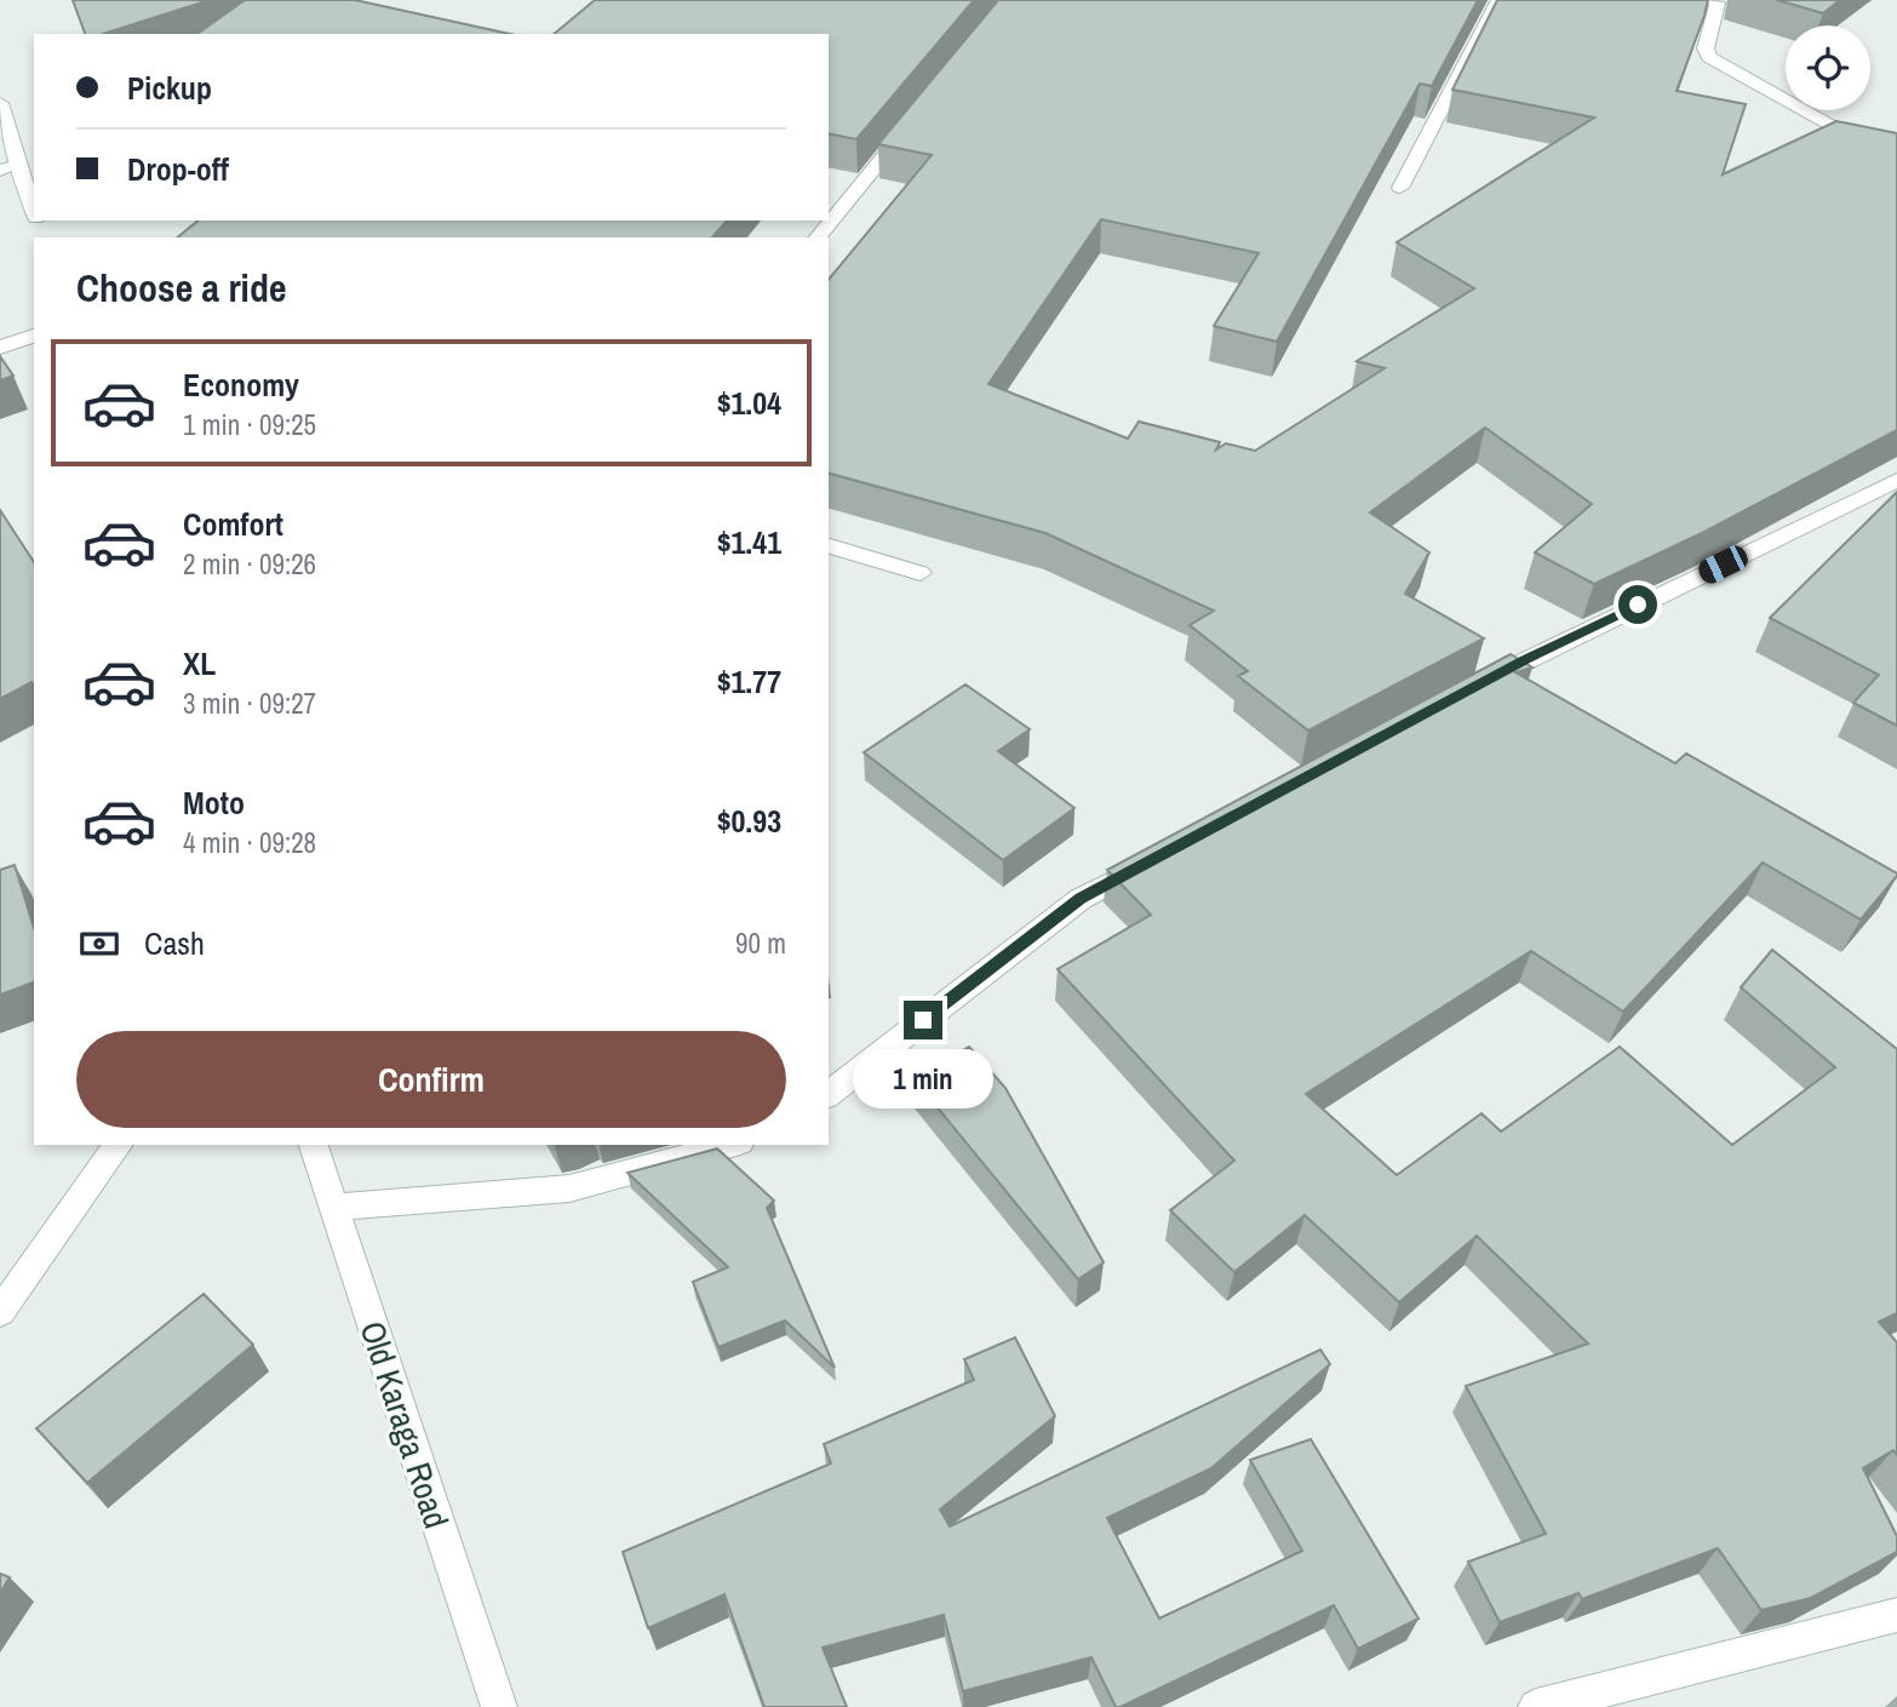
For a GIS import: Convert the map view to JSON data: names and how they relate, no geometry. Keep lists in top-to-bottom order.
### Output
{
  "streets": {
    "street": ["Old Karaga Road"]
  },
  "page": {
    "banner": ["Pickup", "Drop-off"],
    "heading": "Choose a ride",
    "list": [
      {
        "name": "Economy",
        "note": "1 min · 09:25",
        "value": "$1.04"
      },
      {
        "name": "Comfort",
        "note": "2 min · 09:26",
        "value": "$1.41"
      },
      {
        "name": "XL",
        "note": "3 min · 09:27",
        "value": "$1.77"
      },
      {
        "name": "Moto",
        "note": "4 min · 09:28",
        "value": "$0.93"
      }
    ],
    "pay": ["Cash", "90 m"],
    "buttons": "Confirm",
    "bubble": "1 min"
  }
}
